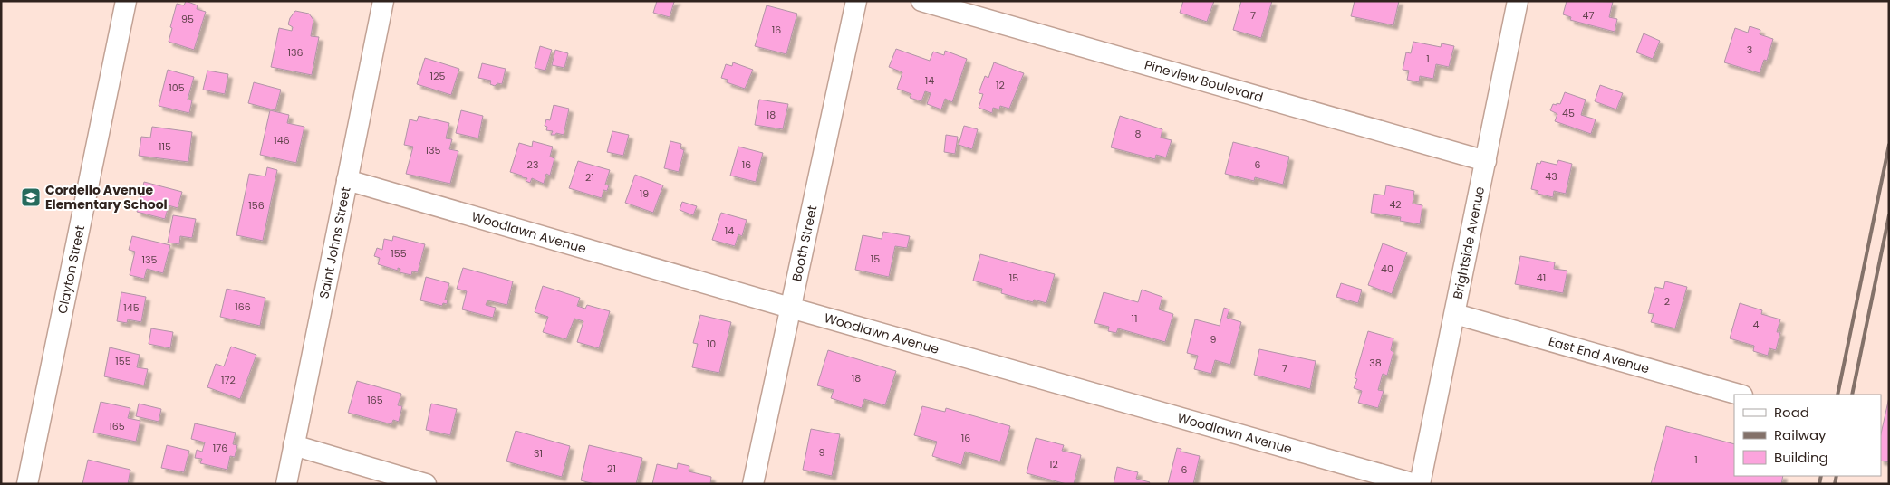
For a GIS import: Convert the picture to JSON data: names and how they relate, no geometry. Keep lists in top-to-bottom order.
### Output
{
  "streets": {
    "street": [
      "Pineview Boulevard",
      "Woodlawn Avenue",
      "Saint Johns Street",
      "Booth Street",
      "Brightside Avenue",
      "Clayton Street",
      "East End Avenue"
    ]
  },
  "crossings": [
    ["Pineview Boulevard", "Brightside Avenue"],
    ["Woodlawn Avenue", "Saint Johns Street"],
    ["Woodlawn Avenue", "Booth Street"],
    ["Brightside Avenue", "East End Avenue"]
  ],
  "places": {
    "school or university": ["Cordello Avenue Elementary School"]
  },
  "house_numbers": [
    "7",
    "47",
    "95",
    "16",
    "3",
    "136",
    "1",
    "125",
    "14",
    "12",
    "105",
    "45",
    "18",
    "8",
    "146",
    "115",
    "135",
    "23",
    "16",
    "6",
    "43",
    "21",
    "19",
    "42",
    "156",
    "14",
    "155",
    "15",
    "135",
    "40",
    "15",
    "41",
    "2",
    "166",
    "145",
    "11",
    "4",
    "9",
    "10",
    "155",
    "38",
    "7",
    "18",
    "172",
    "165",
    "165",
    "16",
    "176",
    "9",
    "31",
    "1",
    "12",
    "21",
    "6"
  ],
  "legend": ["Road", "Railway", "Building"]
}
